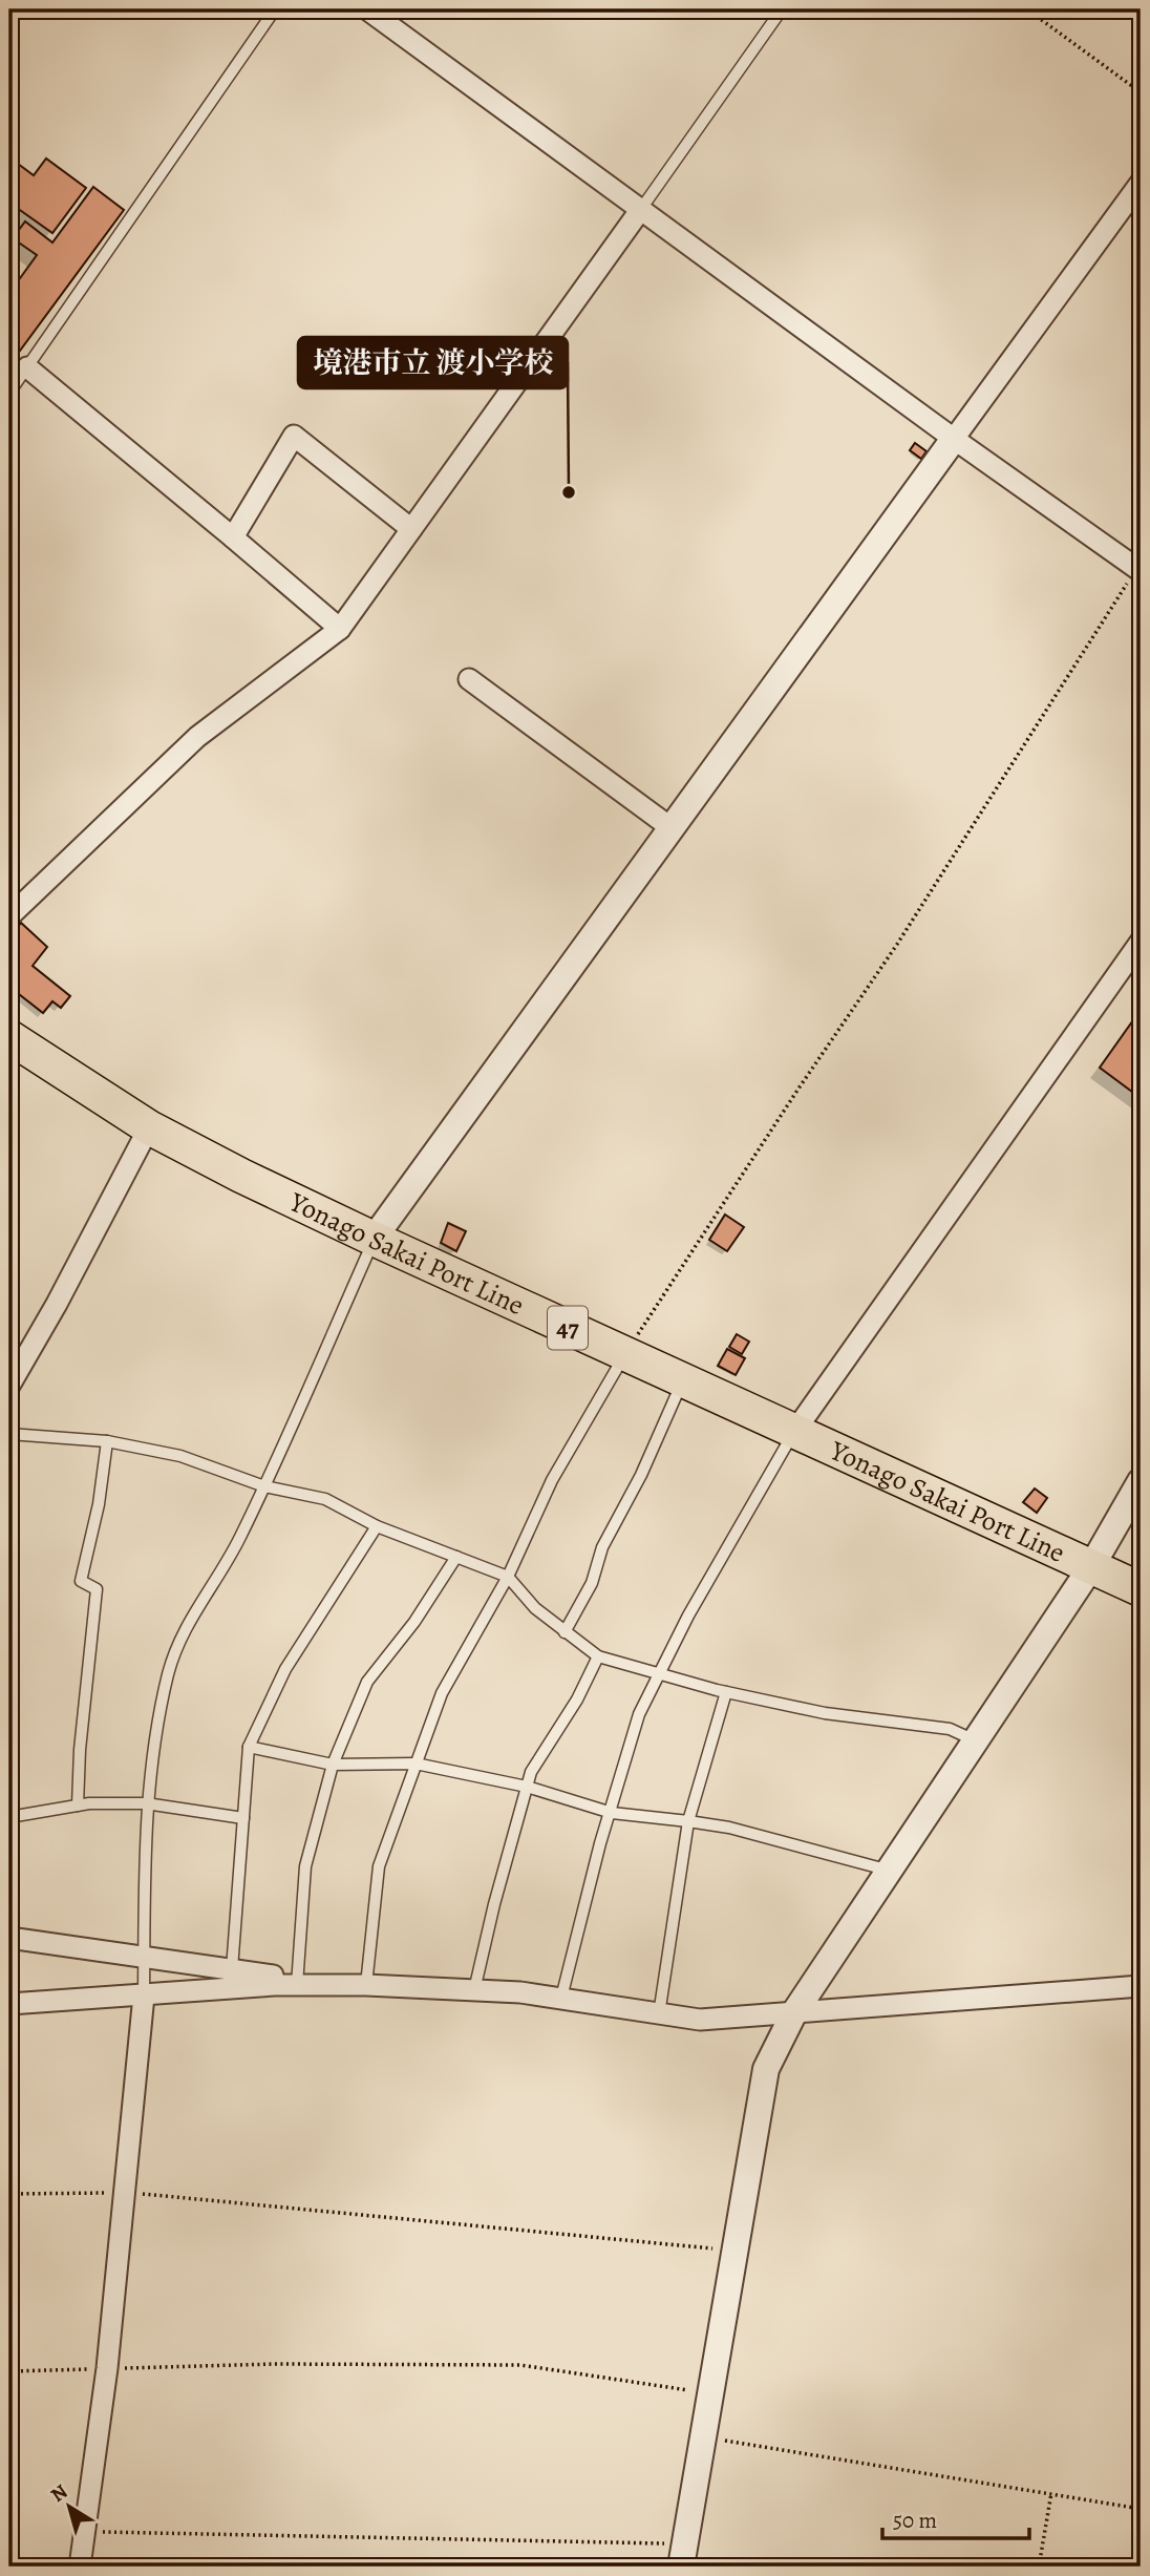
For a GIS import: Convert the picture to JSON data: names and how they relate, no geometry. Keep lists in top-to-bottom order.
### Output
{
  "streets": {
    "main road": ["Yonago Sakai Port Line", "47"]
  },
  "places": ["境港市立 渡小学校"],
  "scale_bar": "50 m",
  "north": "top left"
}
